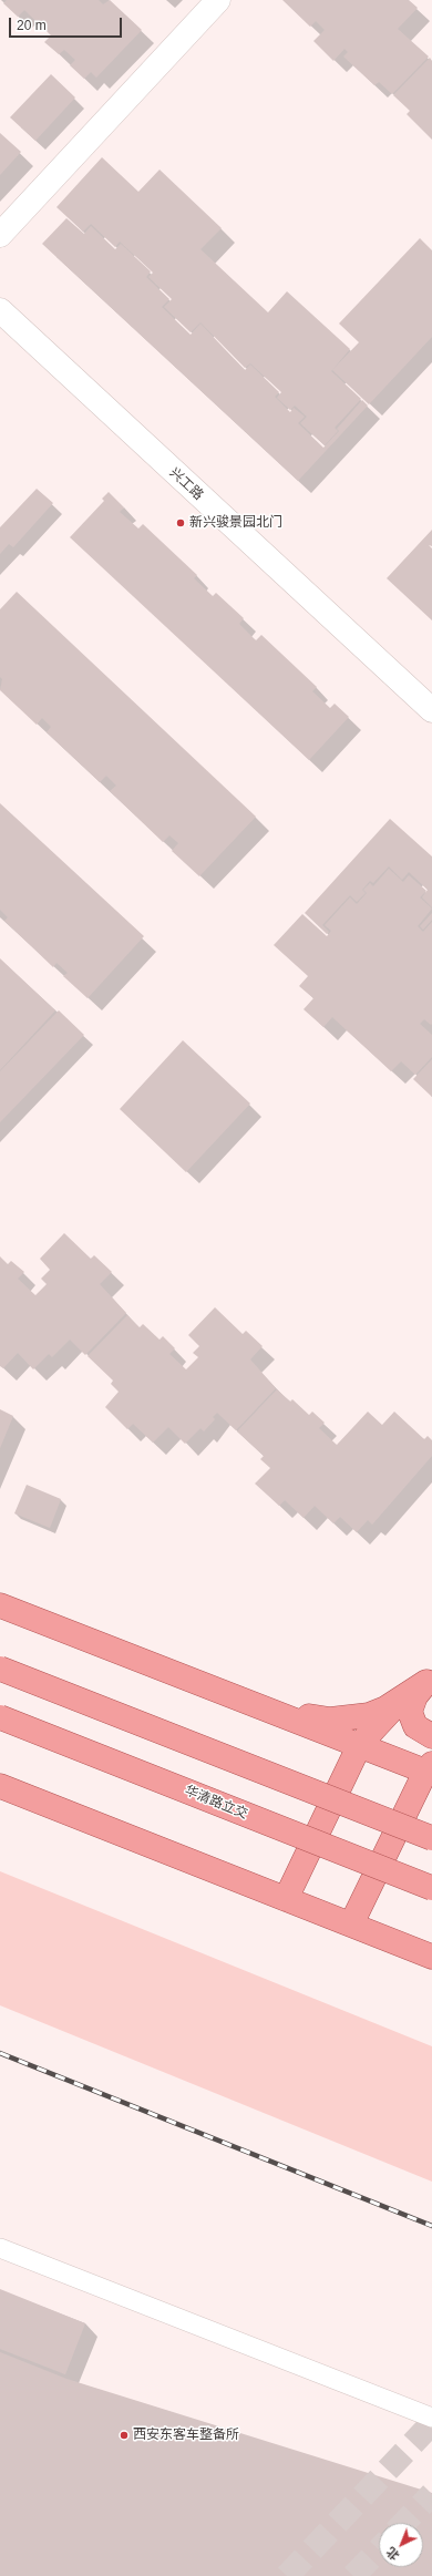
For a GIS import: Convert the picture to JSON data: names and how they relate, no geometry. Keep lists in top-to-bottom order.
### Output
{
  "streets": {
    "main road": ["华清路立交"],
    "street": ["兴工路"]
  },
  "places": ["新兴骏景园北门", "西安东客车整备所"],
  "scale_bar": "20 m",
  "north": "bottom left"
}
